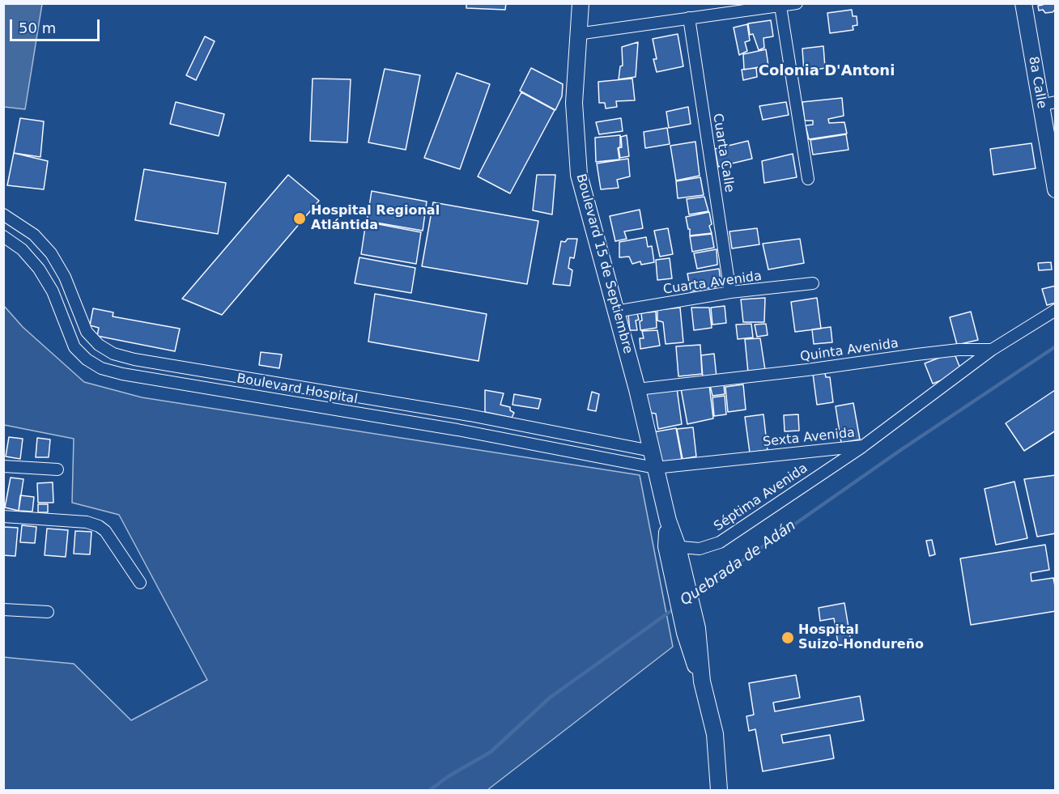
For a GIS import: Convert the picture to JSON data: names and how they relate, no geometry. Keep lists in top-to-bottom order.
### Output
{
  "streets": {
    "street": [
      "8a Calle",
      "Cuarta Calle",
      "Boulevard 15 de Septiembre",
      "Cuarta Avenida",
      "Quinta Avenida",
      "Boulevard Hospital",
      "Sexta Avenida",
      "Séptima Avenida"
    ]
  },
  "crossings": [
    ["Cuarta Calle", "Cuarta Avenida"],
    ["Boulevard 15 de Septiembre", "Cuarta Avenida"],
    ["Boulevard 15 de Septiembre", "Quinta Avenida"],
    ["Boulevard 15 de Septiembre", "Boulevard Hospital"],
    ["Boulevard 15 de Septiembre", "Sexta Avenida"],
    ["Boulevard 15 de Septiembre", "Séptima Avenida"],
    ["Quinta Avenida", "Sexta Avenida"],
    ["Boulevard Hospital", "Sexta Avenida"],
    ["Sexta Avenida", "Séptima Avenida"]
  ],
  "districts": ["Colonia D'Antoni"],
  "water": ["Quebrada de Adán"],
  "places": ["Hospital Regional Atlántida", "Hospital Suizo-Hondureño"],
  "scale_bar": "50 m"
}
